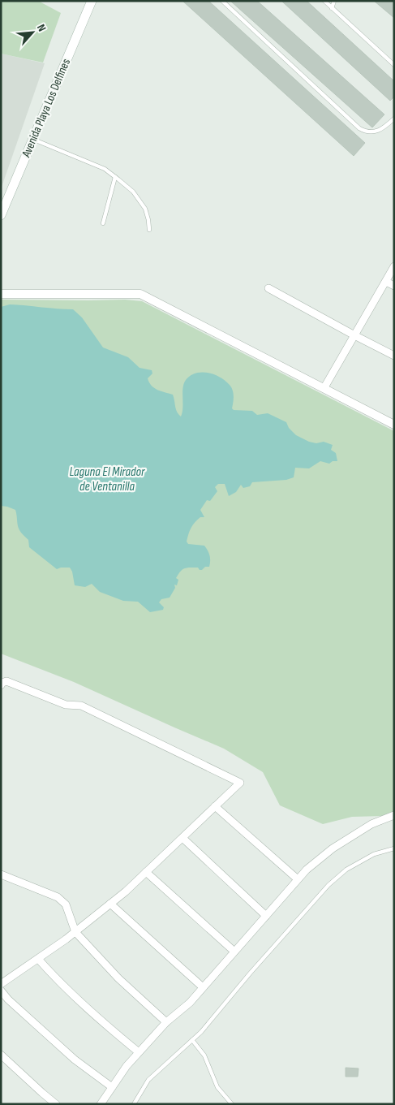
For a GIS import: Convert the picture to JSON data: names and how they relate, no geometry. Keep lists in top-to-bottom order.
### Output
{
  "streets": {
    "main road": ["Avenida Playa Los Delfines"]
  },
  "water": ["Laguna El Mirador de Ventanilla"],
  "north": "top right"
}
